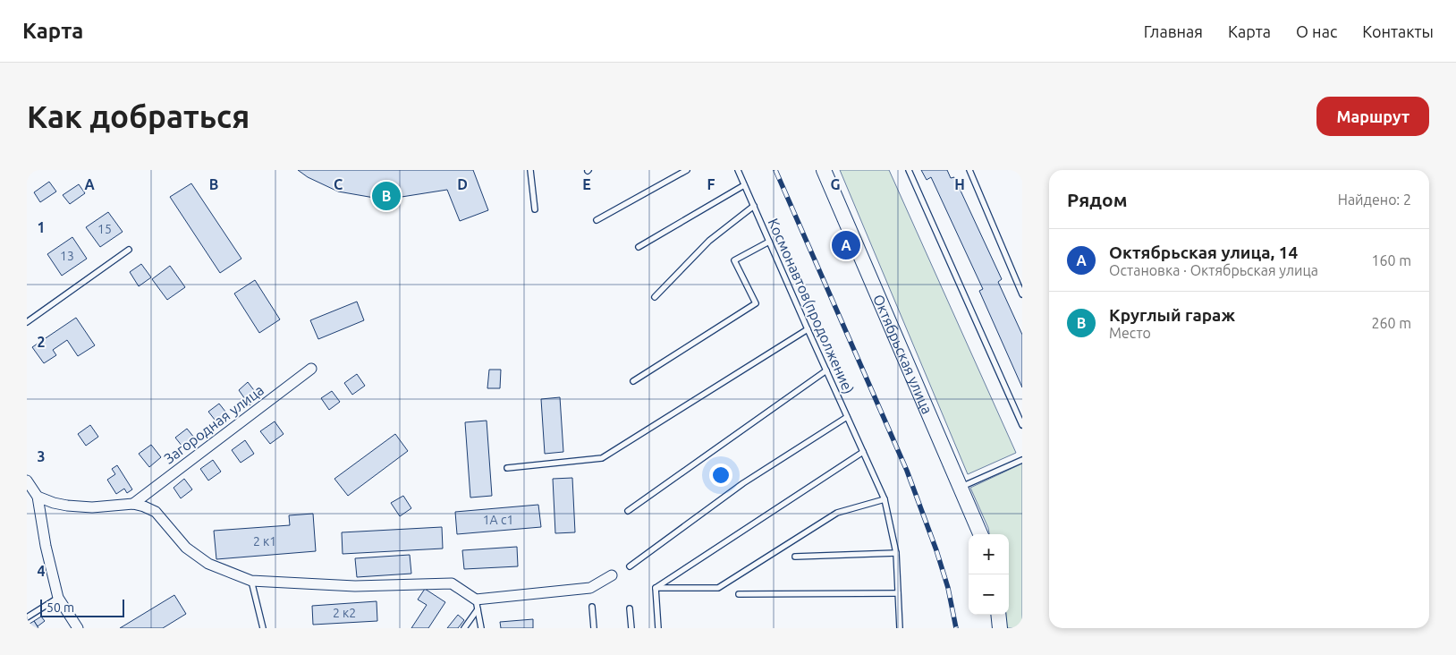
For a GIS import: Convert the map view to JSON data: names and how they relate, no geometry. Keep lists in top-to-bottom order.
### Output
{
  "streets": {
    "main road": ["Октябрьская улица"],
    "street": ["Загородная улица"],
    "lane": ["Космонавтов(продолжение)"]
  },
  "house_numbers": [
    "15",
    "13",
    "1А с1",
    "2 к1",
    "2 к2"
  ],
  "scale_bar": "50 m",
  "page": {
    "header": "Карта",
    "nav": [
      "Главная",
      "Карта",
      "О нас",
      "Контакты"
    ],
    "buttons": "Маршрут",
    "title": "Как добраться",
    "heading": ["Рядом", "Найдено: 2"],
    "pins": ["B", "A"],
    "list": [
      {
        "mark": "A",
        "name": "Октябрьская улица, 14",
        "note": "Остановка · Октябрьская улица",
        "value": "160 m"
      },
      {
        "mark": "B",
        "name": "Круглый гараж",
        "note": "Место",
        "value": "260 m"
      }
    ],
    "map_buttons": ["+", "−"],
    "scale": "50 m"
  },
  "grid": {
    "columns": [
      "A",
      "B",
      "C",
      "D",
      "E",
      "F",
      "G",
      "H"
    ],
    "rows": [
      "1",
      "2",
      "3",
      "4"
    ]
  }
}
